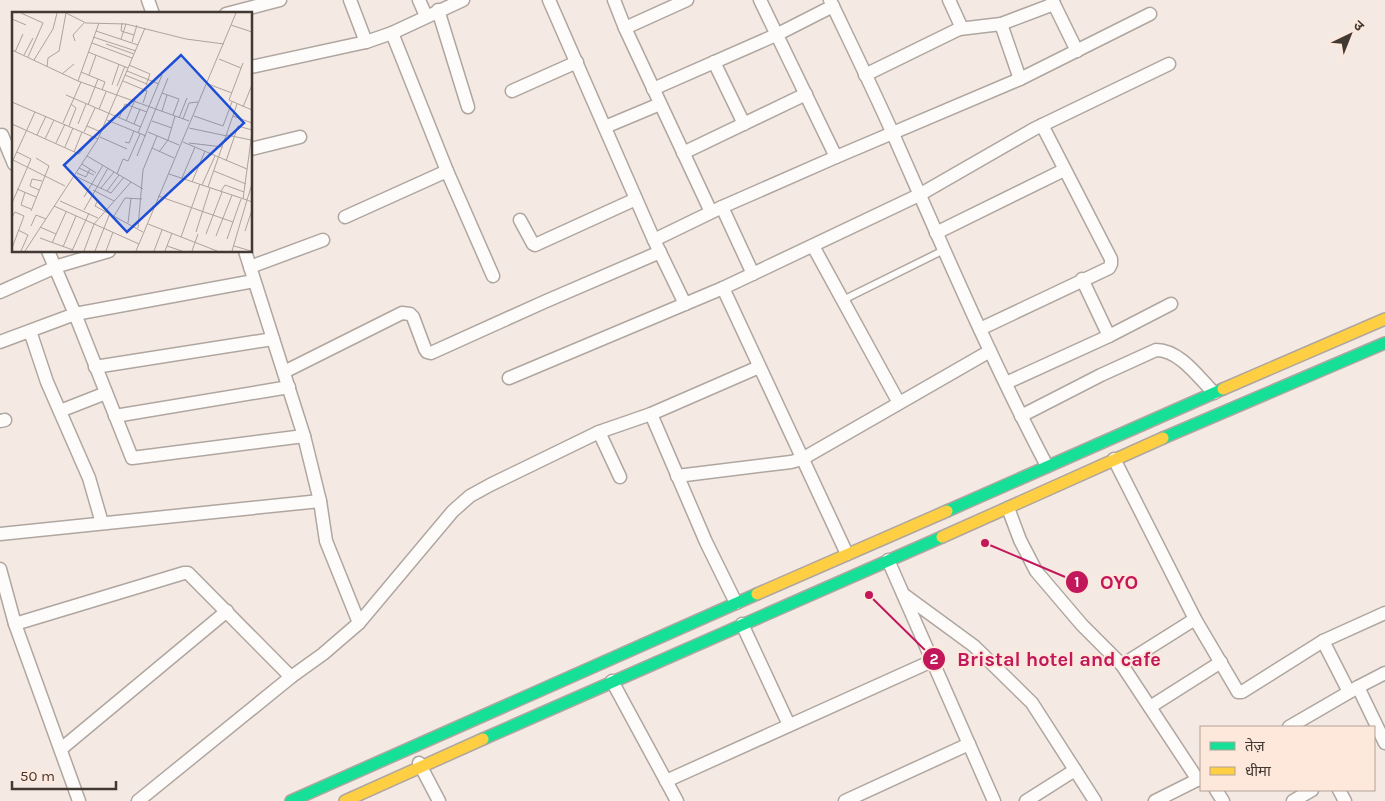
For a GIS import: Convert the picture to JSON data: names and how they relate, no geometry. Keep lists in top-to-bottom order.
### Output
{
  "places": ["OYO", "Bristal hotel and cafe"],
  "legend": ["तेज़", "धीमा"],
  "scale_bar": "50 m",
  "north": "top right"
}
